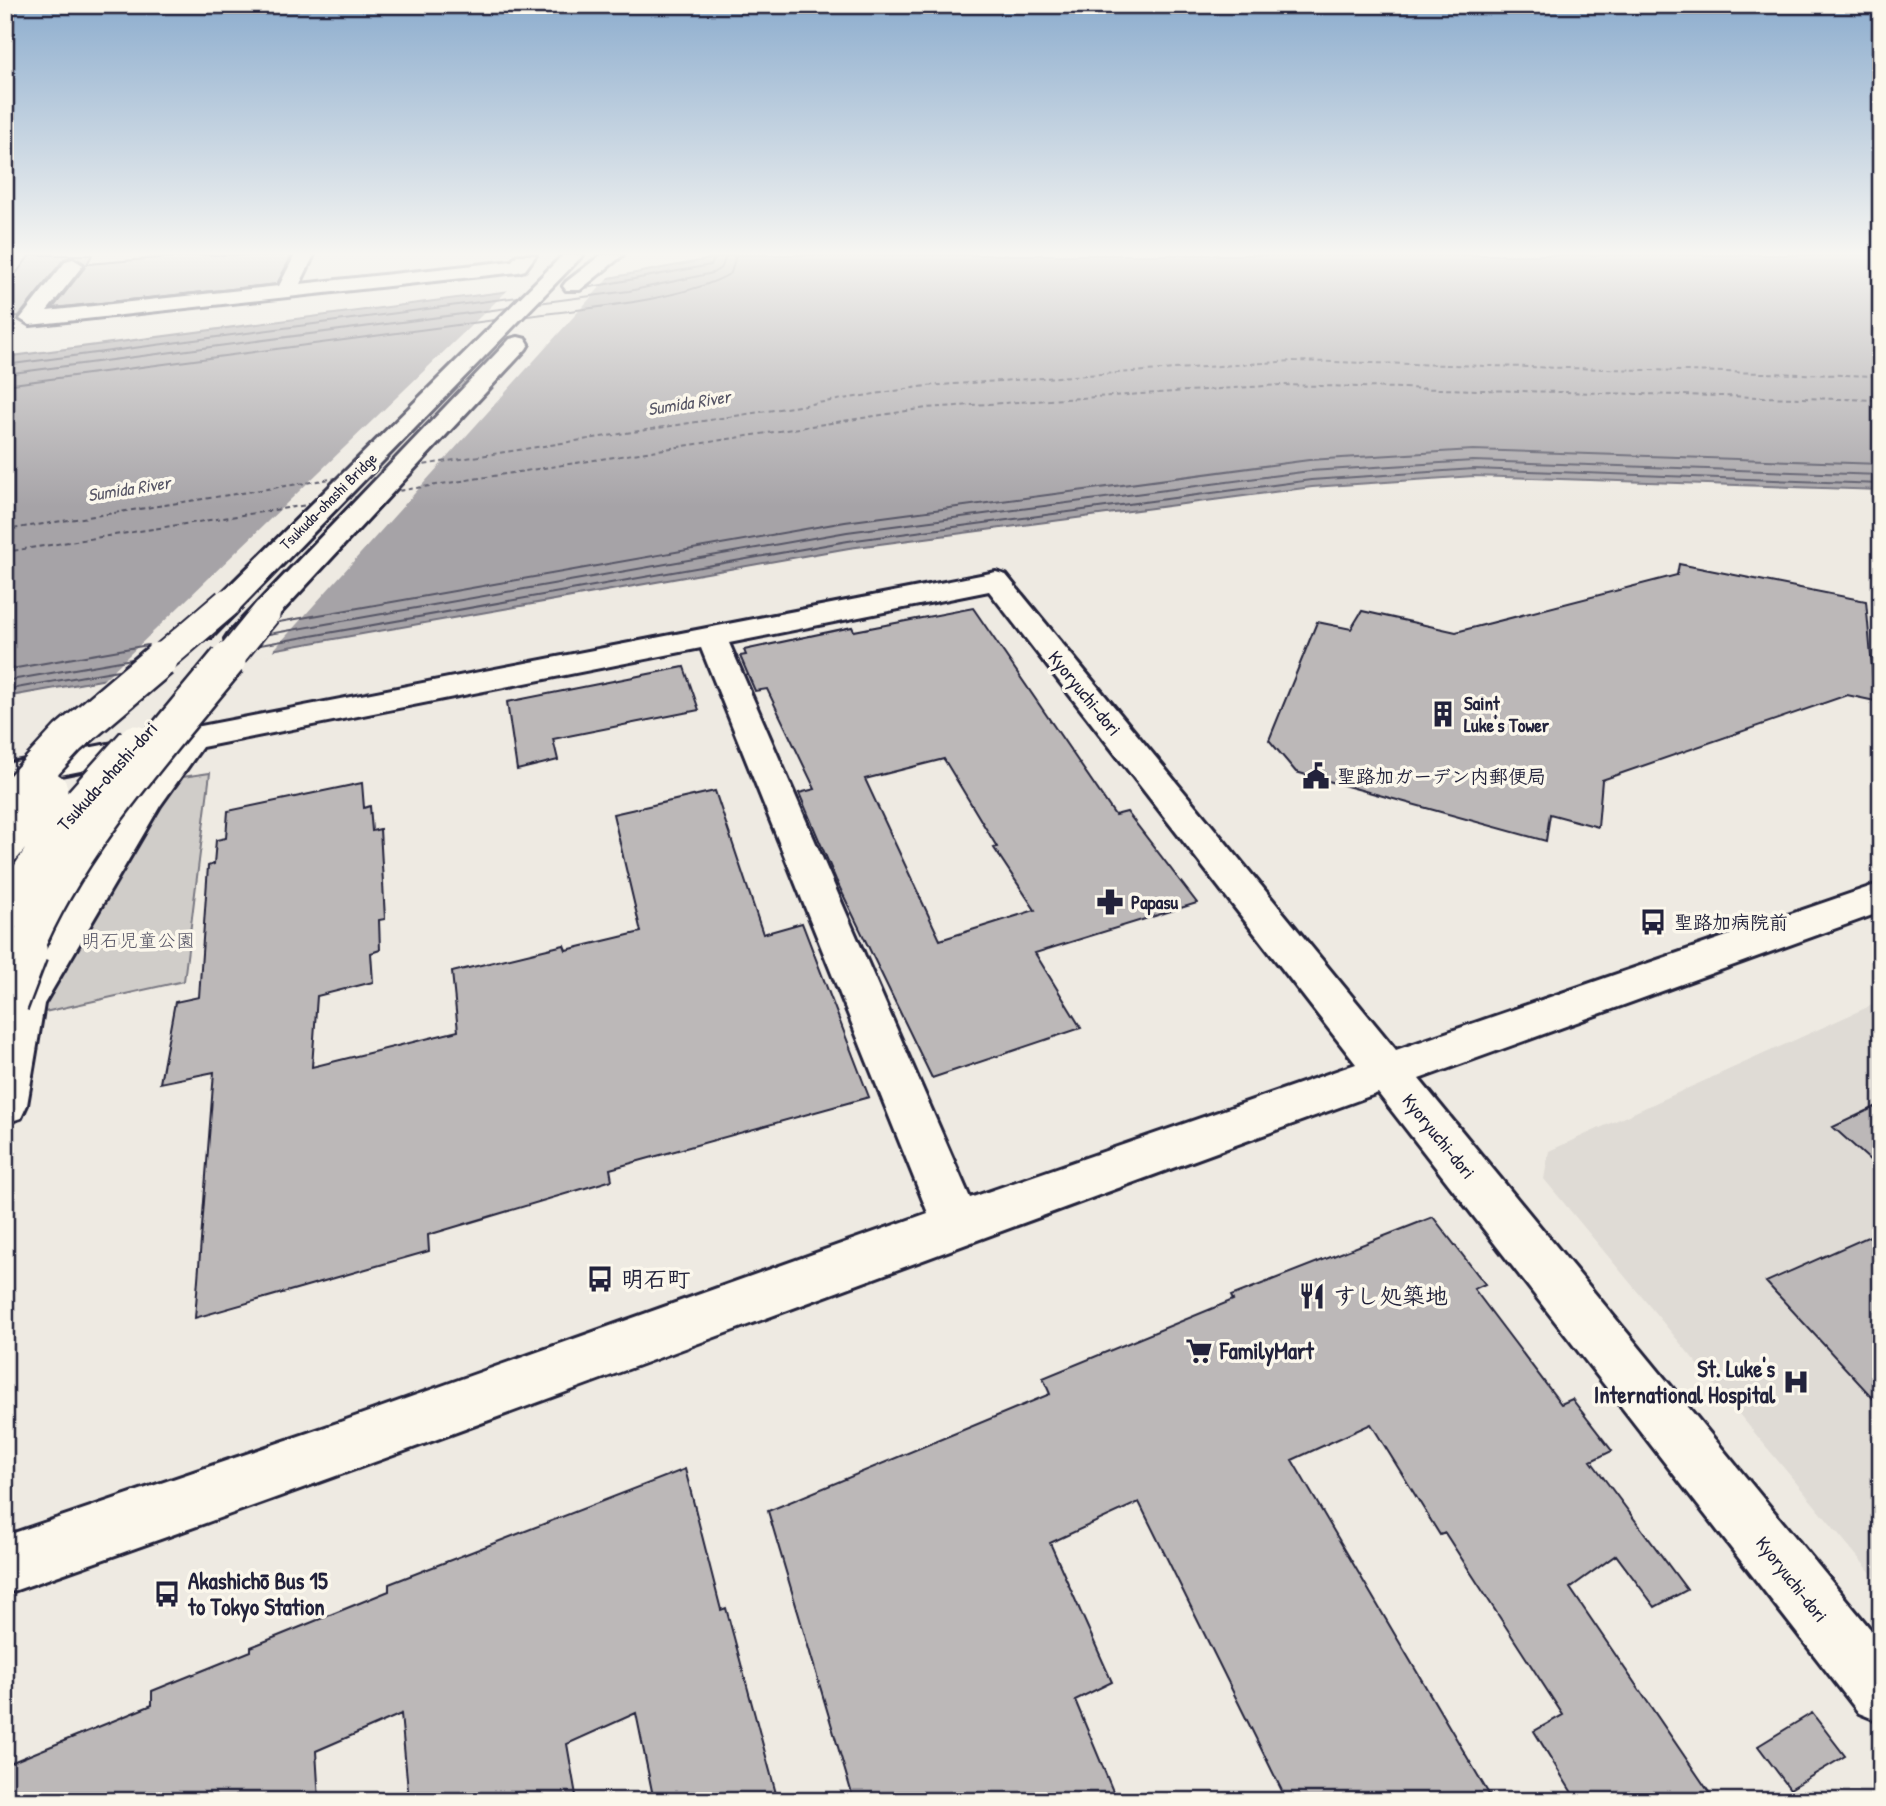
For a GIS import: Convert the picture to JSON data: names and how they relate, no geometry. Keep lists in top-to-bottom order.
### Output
{
  "streets": {
    "street": ["Tsukuda-ohashi Bridge", "Kyoryuchi-dori", "Tsukuda-ohashi-dori"]
  },
  "crossings": [
    ["Tsukuda-ohashi Bridge", "Tsukuda-ohashi-dori"]
  ],
  "water": ["Sumida River"],
  "parks": ["明石児童公園"],
  "places": {
    "building": ["Saint Luke's Tower"],
    "public building": ["聖路加ガーデン内郵便局"],
    "pharmacy": ["Papasu"],
    "bus stop": ["聖路加病院前", "明石町", "Akashichō Bus 15 to Tokyo Station"],
    "restaurant": ["すし処築地"],
    "supermarket": ["FamilyMart"],
    "hospital": ["St. Luke's International Hospital"]
  }
}
